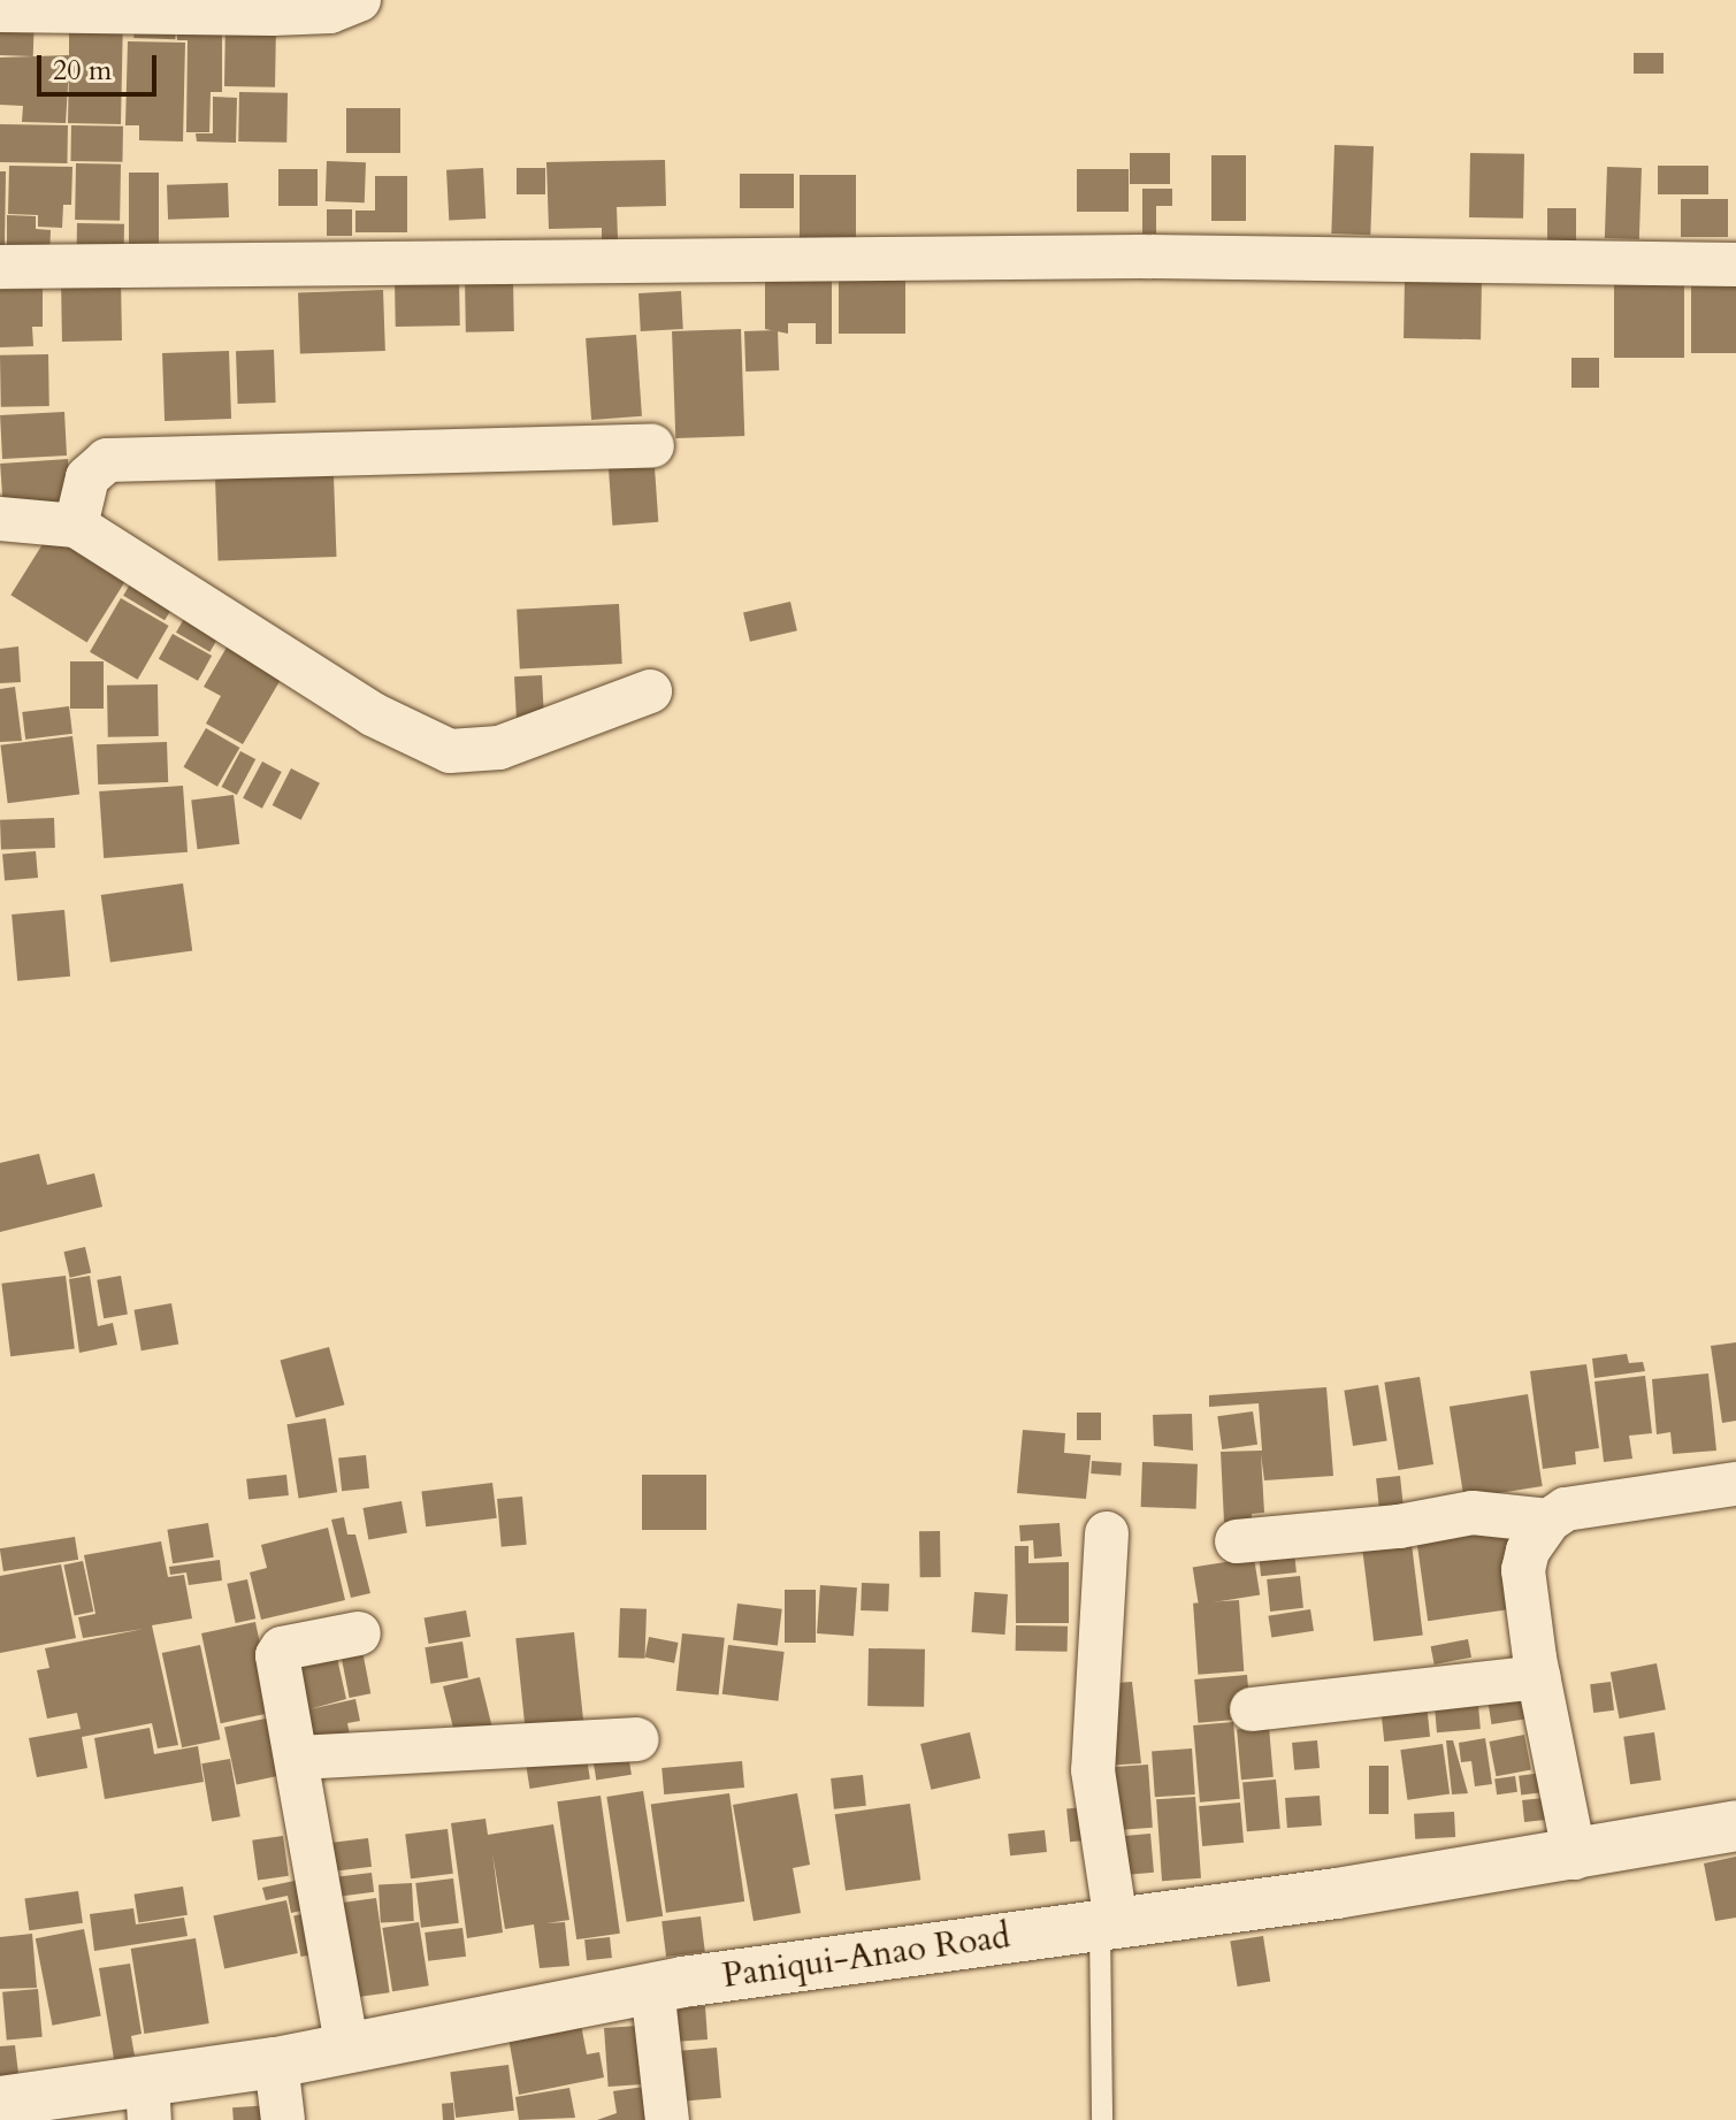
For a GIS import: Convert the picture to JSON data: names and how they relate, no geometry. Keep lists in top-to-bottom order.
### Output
{
  "streets": {
    "main road": ["Paniqui-Anao Road"]
  },
  "scale_bar": "20 m"
}
